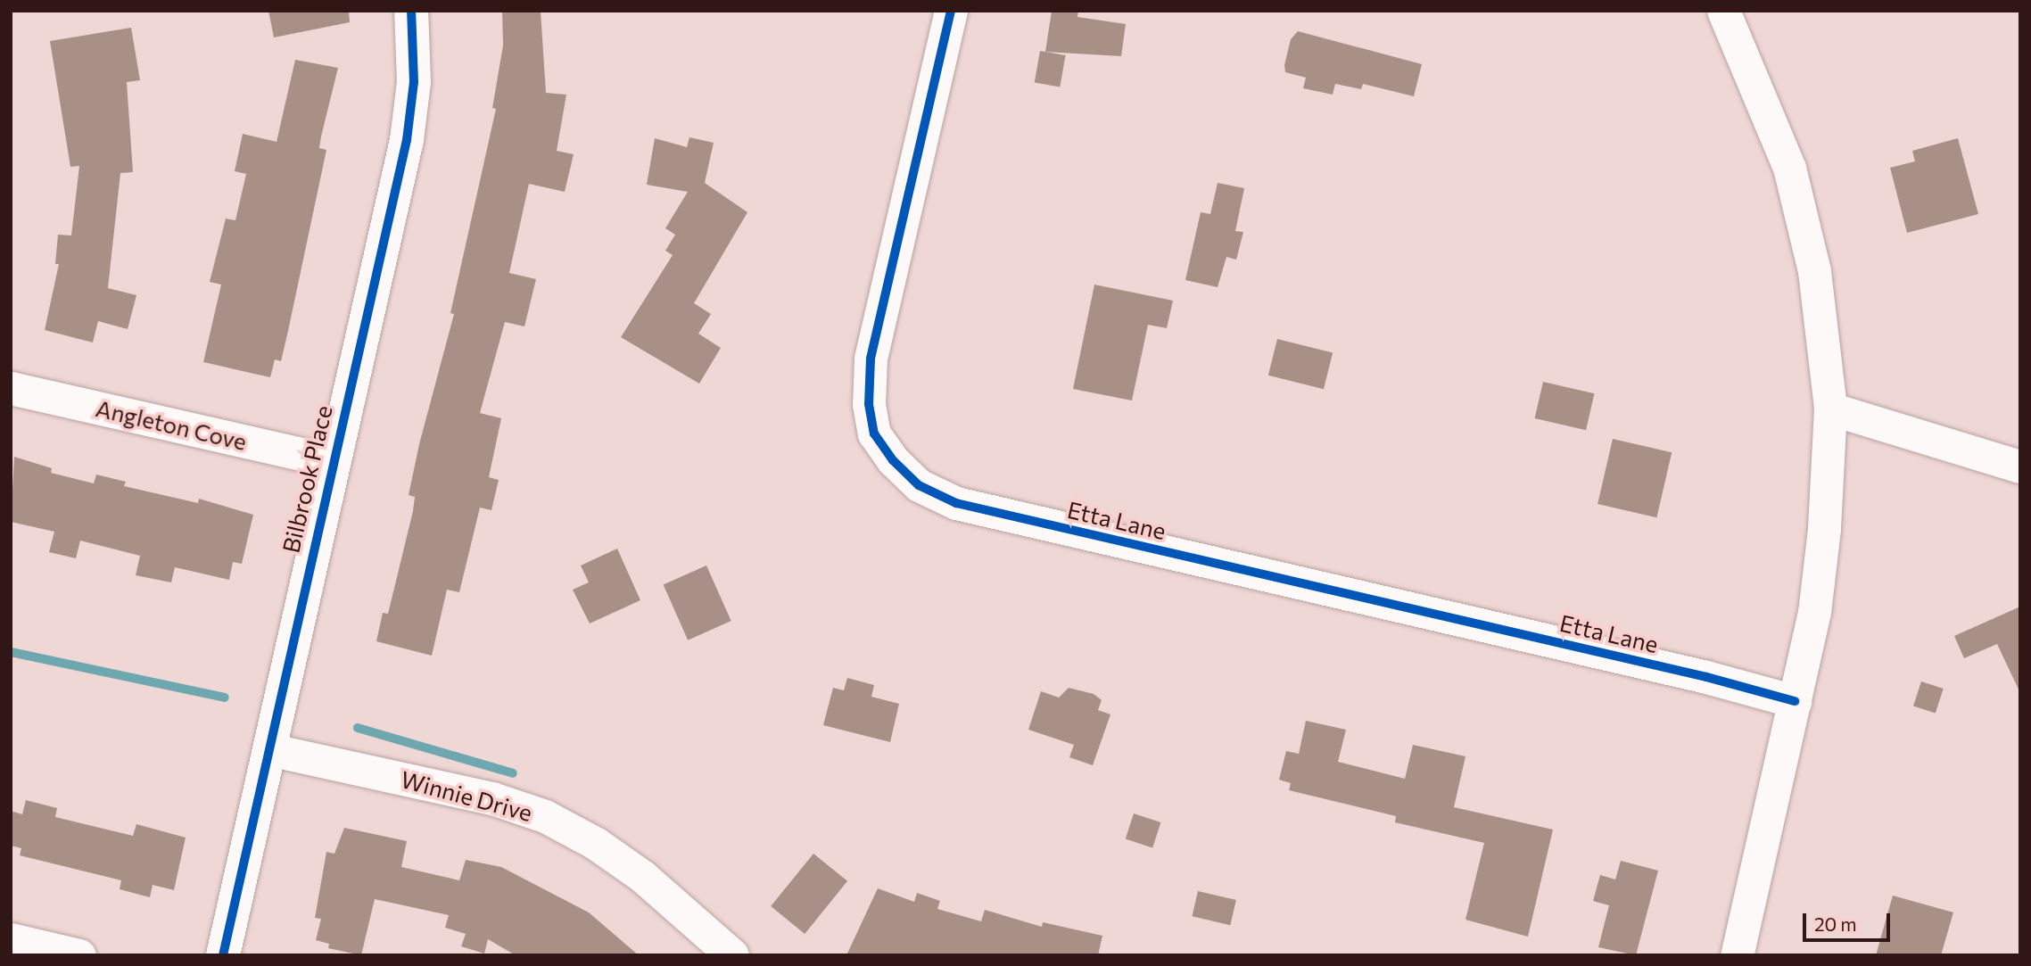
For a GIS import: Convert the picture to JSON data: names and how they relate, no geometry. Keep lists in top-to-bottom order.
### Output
{
  "streets": {
    "street": [
      "Angleton Cove",
      "Bilbrook Place",
      "Etta Lane",
      "Winnie Drive"
    ]
  },
  "crossings": [
    ["Angleton Cove", "Bilbrook Place"],
    ["Bilbrook Place", "Winnie Drive"]
  ],
  "scale_bar": "20 m"
}
